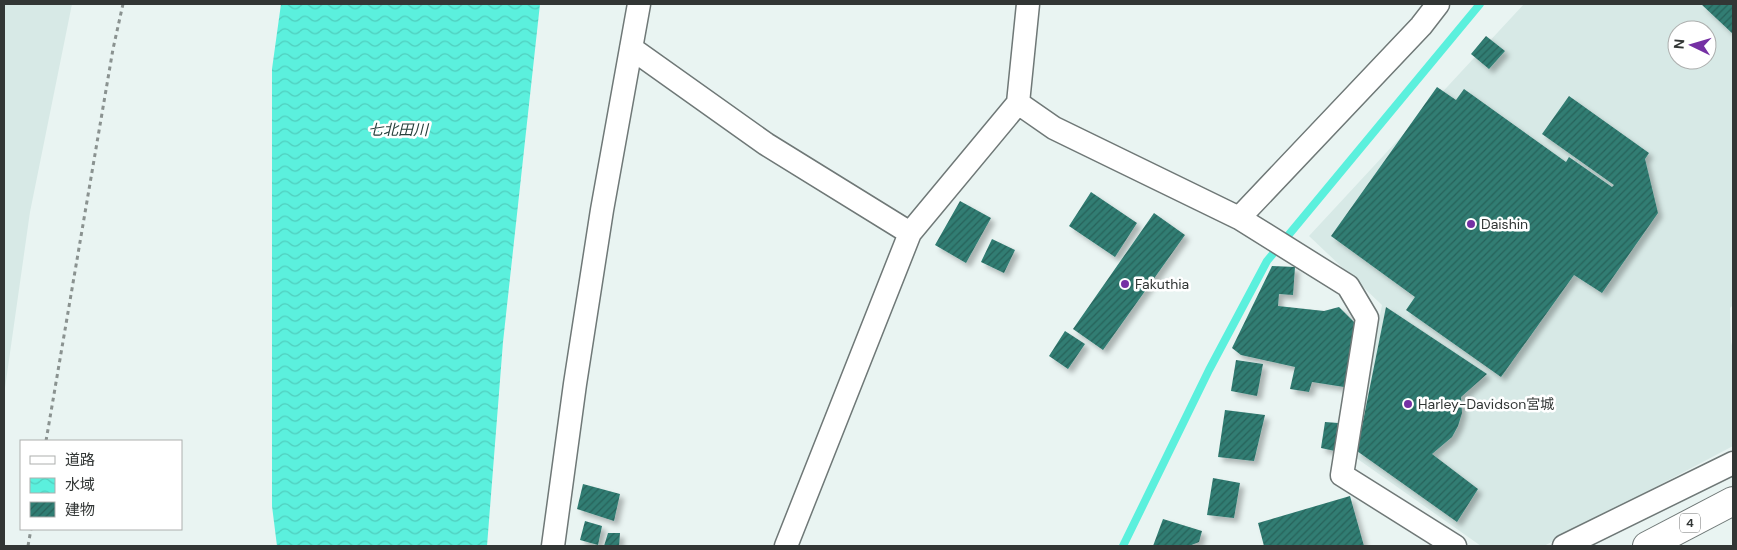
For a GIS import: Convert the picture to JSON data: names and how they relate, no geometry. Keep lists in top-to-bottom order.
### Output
{
  "streets": {
    "highway": ["4"]
  },
  "water": ["七北田川"],
  "places": ["Daishin", "Fakuthia", "Harley-Davidson宮城"],
  "legend": ["道路", "水域", "建物"],
  "north": "left"
}
